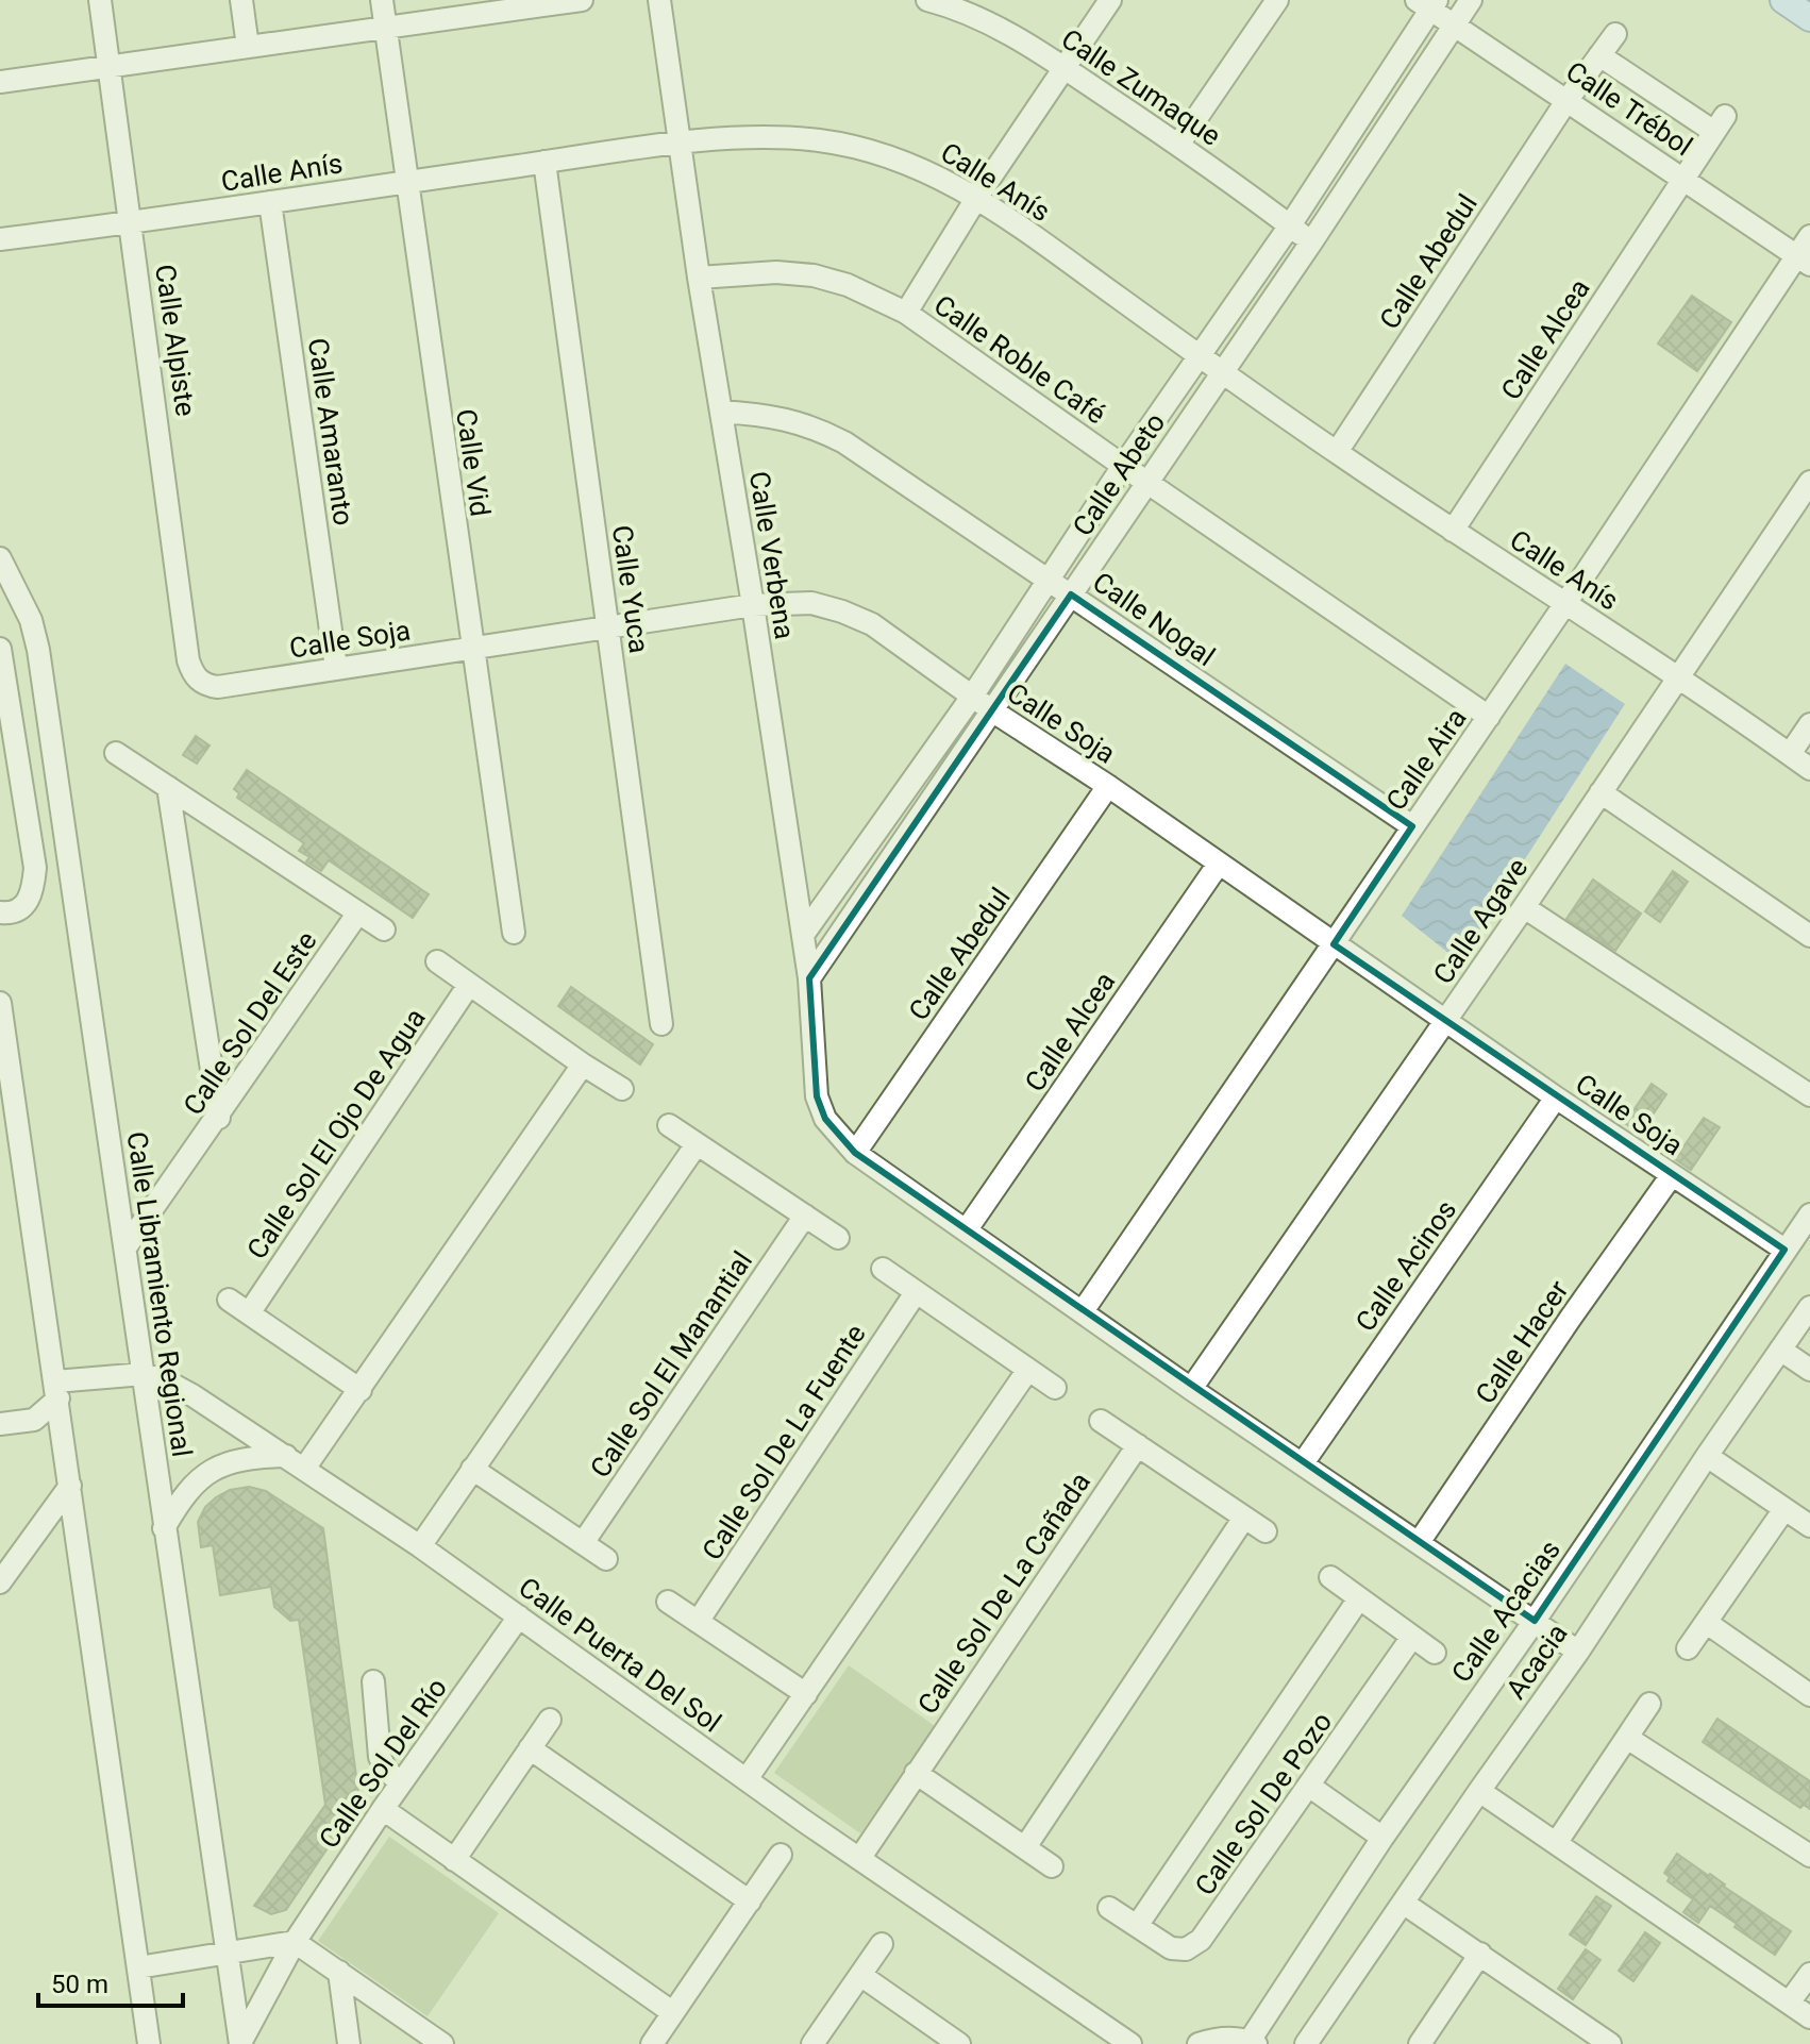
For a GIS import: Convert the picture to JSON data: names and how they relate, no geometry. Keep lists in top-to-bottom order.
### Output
{
  "streets": {
    "street": [
      "Calle Zumaque",
      "Calle Trébol",
      "Calle Anís",
      "Calle Abedul",
      "Calle Alcea",
      "Calle Alpiste",
      "Calle Roble Café",
      "Calle Amaranto",
      "Calle Vid",
      "Calle Abeto",
      "Calle Verbena",
      "Calle Yuca",
      "Calle Nogal",
      "Calle Soja",
      "Calle Aira",
      "Calle Agave",
      "Calle Sol Del Este",
      "Calle Sol El Ojo De Agua",
      "Calle Acinos",
      "Calle Libramiento Regional",
      "Calle Hacer",
      "Calle Sol El Manantial",
      "Calle Sol De La Fuente",
      "Calle Sol De La Cañada",
      "Calle Acacias",
      "Calle Puerta Del Sol",
      "Acacia",
      "Calle Sol Del Río",
      "Calle Sol De Pozo"
    ]
  },
  "crossings": [
    ["Calle Zumaque", "Calle Abeto"],
    ["Calle Trébol", "Calle Abedul"],
    ["Calle Trébol", "Calle Alcea"],
    ["Calle Trébol", "Calle Abeto"],
    ["Calle Trébol", "Calle Aira"],
    ["Calle Anís", "Calle Abedul"],
    ["Calle Anís", "Calle Alcea"],
    ["Calle Anís", "Calle Alpiste"],
    ["Calle Anís", "Calle Amaranto"],
    ["Calle Anís", "Calle Vid"],
    ["Calle Anís", "Calle Abeto"],
    ["Calle Anís", "Calle Verbena"],
    ["Calle Anís", "Calle Yuca"],
    ["Calle Anís", "Calle Aira"],
    ["Calle Anís", "Calle Agave"],
    ["Calle Abedul", "Calle Alcea"],
    ["Calle Abedul", "Calle Verbena"],
    ["Calle Abedul", "Calle Soja"],
    ["Calle Alcea", "Calle Soja"],
    ["Calle Alpiste", "Calle Soja"],
    ["Calle Roble Café", "Calle Abeto"],
    ["Calle Roble Café", "Calle Verbena"],
    ["Calle Roble Café", "Calle Aira"],
    ["Calle Amaranto", "Calle Soja"],
    ["Calle Vid", "Calle Soja"],
    ["Calle Abeto", "Calle Verbena"],
    ["Calle Abeto", "Calle Nogal"],
    ["Calle Abeto", "Calle Soja"],
    ["Calle Verbena", "Calle Nogal"],
    ["Calle Verbena", "Calle Soja"],
    ["Calle Yuca", "Calle Soja"],
    ["Calle Nogal", "Calle Aira"],
    ["Calle Soja", "Calle Aira"],
    ["Calle Soja", "Calle Agave"],
    ["Calle Soja", "Calle Acinos"],
    ["Calle Soja", "Calle Hacer"],
    ["Calle Soja", "Calle Acacias"],
    ["Calle Sol Del Este", "Calle Libramiento Regional"],
    ["Calle Libramiento Regional", "Calle Puerta Del Sol"],
    ["Calle Libramiento Regional", "Calle Sol Del Río"],
    ["Calle Sol De La Cañada", "Calle Puerta Del Sol"],
    ["Calle Puerta Del Sol", "Calle Sol Del Río"]
  ],
  "scale_bar": "50 m"
}
